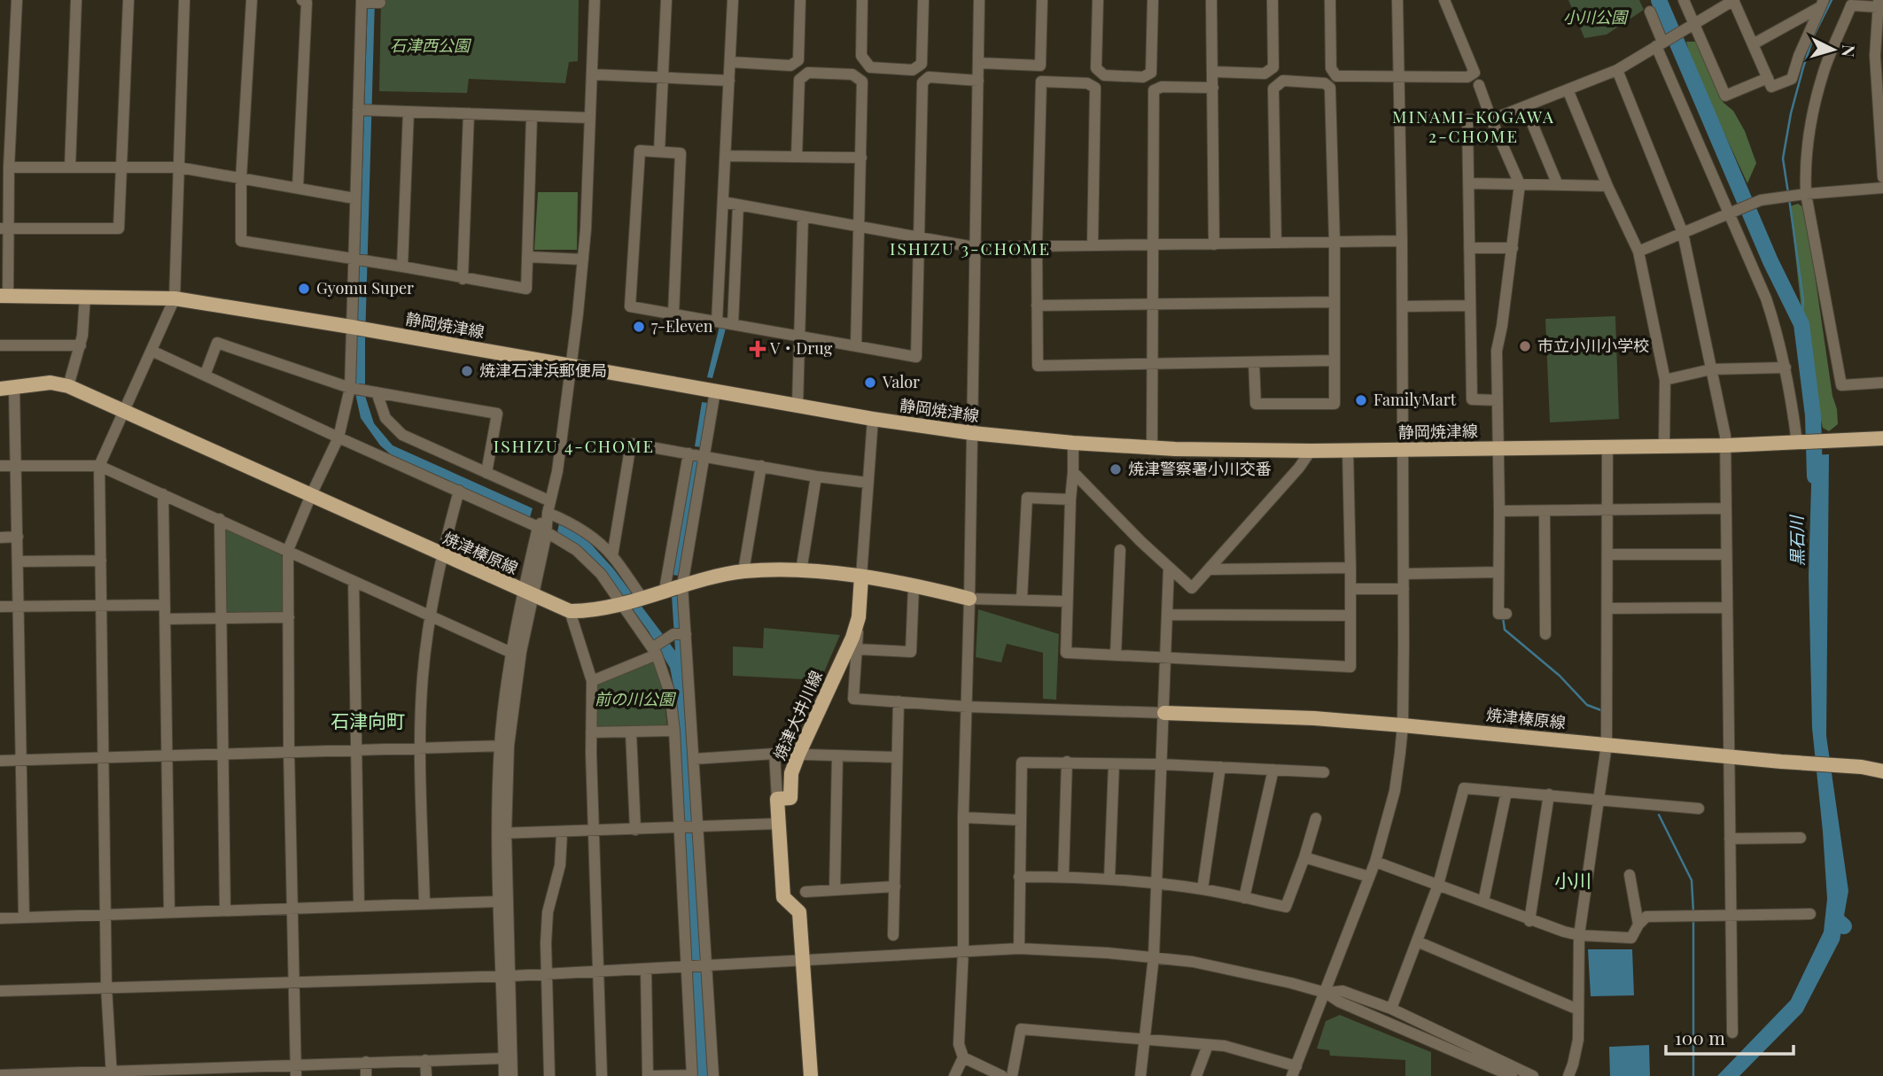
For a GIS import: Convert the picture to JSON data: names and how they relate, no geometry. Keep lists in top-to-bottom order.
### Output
{
  "streets": {
    "main road": ["静岡焼津線", "焼津榛原線", "焼津大井川線"]
  },
  "crossings": [
    ["焼津榛原線", "焼津大井川線"]
  ],
  "districts": [
    "MINAMI-KOGAWA 2-CHOME",
    "ISHIZU 3-CHOME",
    "ISHIZU 4-CHOME",
    "石津向町",
    "小川"
  ],
  "water": ["黒石川"],
  "parks": ["小川公園", "石津西公園", "前の川公園"],
  "places": {
    "other": [
      "Gyomu Super",
      "7-Eleven",
      "市立小川小学校",
      "焼津石津浜郵便局",
      "Valor",
      "FamilyMart",
      "焼津警察署小川交番"
    ],
    "health": ["V・Drug"]
  },
  "scale_bar": "100 m",
  "north": "right"
}
